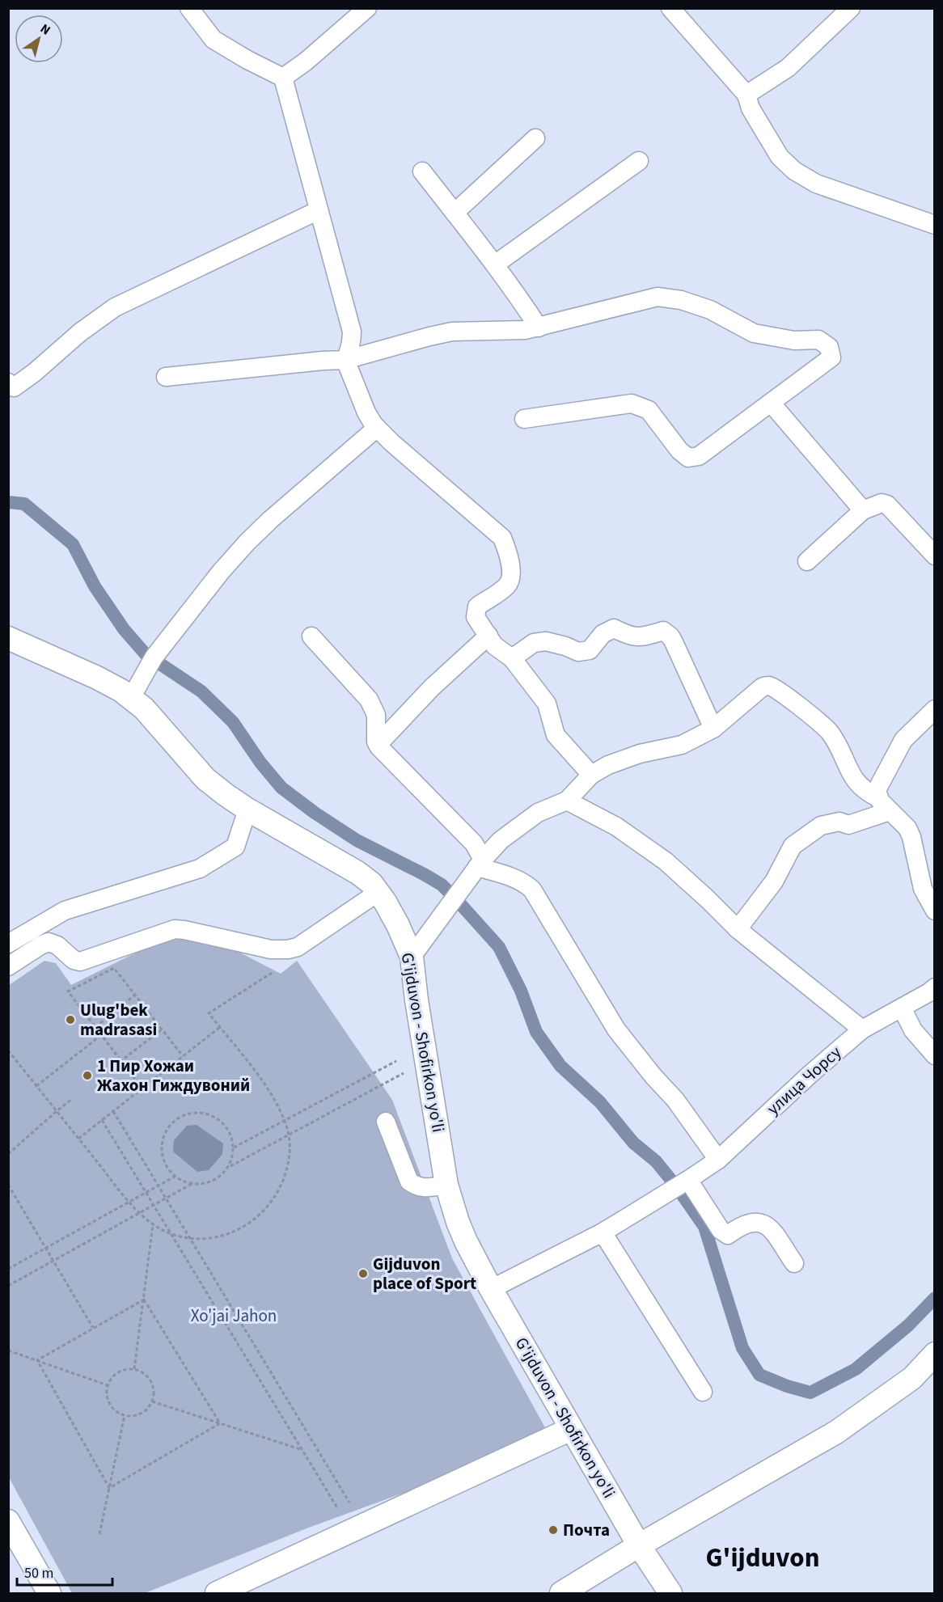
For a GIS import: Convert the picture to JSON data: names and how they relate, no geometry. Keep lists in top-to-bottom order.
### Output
{
  "streets": {
    "main road": ["G'ijduvon - Shofirkon yo'li"],
    "street": ["улица Чорсу"]
  },
  "crossings": [
    ["G'ijduvon - Shofirkon yo'li", "улица Чорсу"]
  ],
  "districts": ["G'ijduvon"],
  "parks": ["Xo'jai Jahon"],
  "places": [
    "Ulug'bek madrasasi",
    "1 Пир Хожаи Жахон Гиждувоний",
    "Gijduvon place of Sport",
    "Почта"
  ],
  "scale_bar": "50 m",
  "north": "top right"
}
